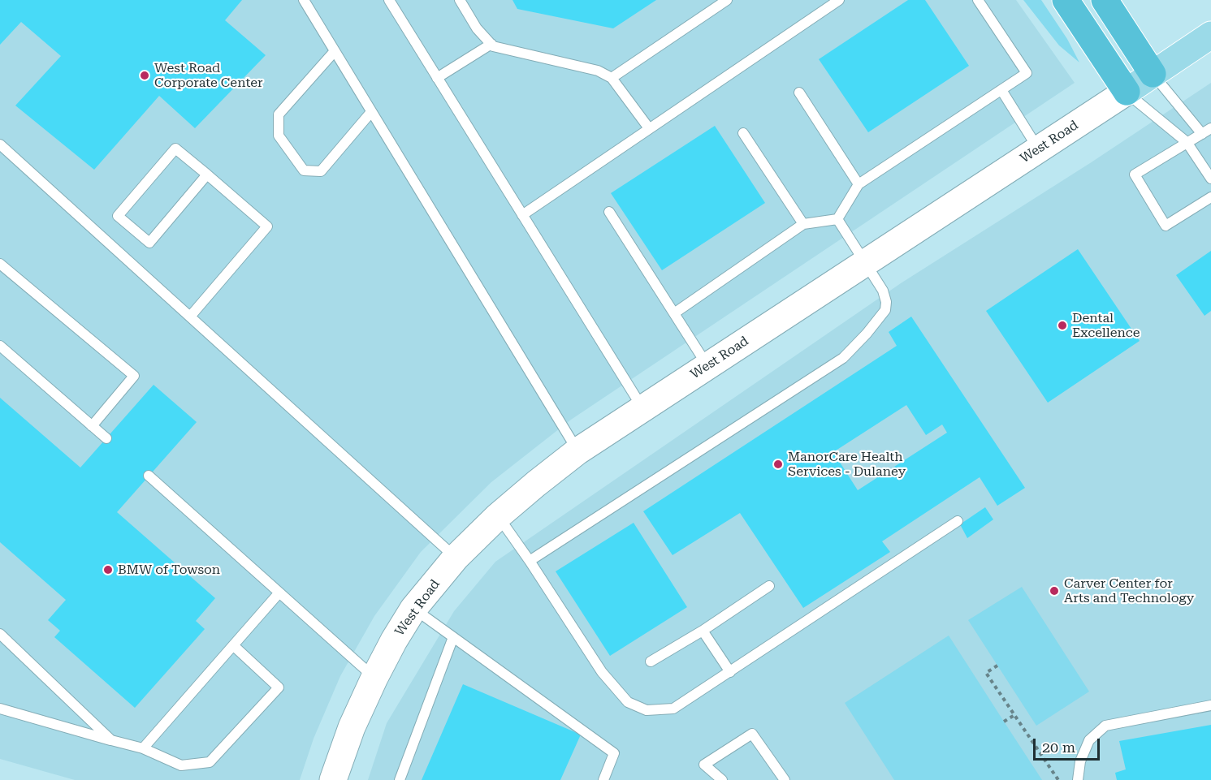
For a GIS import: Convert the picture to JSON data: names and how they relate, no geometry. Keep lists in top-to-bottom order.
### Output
{
  "streets": {
    "main road": ["West Road"]
  },
  "places": [
    "West Road Corporate Center",
    "Dental Excellence",
    "ManorCare Health Services - Dulaney",
    "BMW of Towson",
    "Carver Center for Arts and Technology"
  ],
  "scale_bar": "20 m"
}
